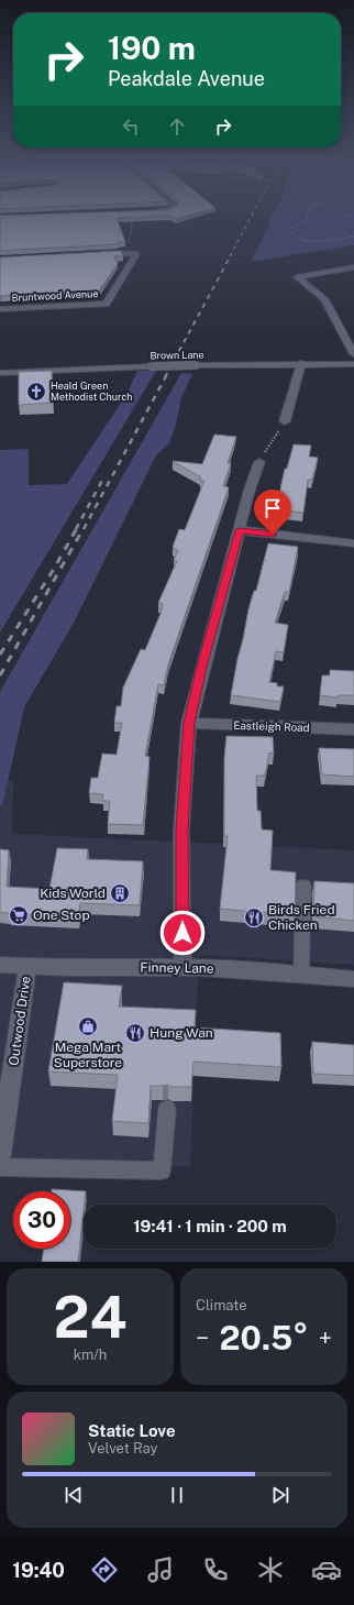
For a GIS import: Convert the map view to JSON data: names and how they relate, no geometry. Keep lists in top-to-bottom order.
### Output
{
  "streets": {
    "street": [
      "Bruntwood Avenue",
      "Brown Lane",
      "Eastleigh Road",
      "Finney Lane",
      "Outwood Drive"
    ]
  },
  "crossings": [
    ["Finney Lane", "Outwood Drive"]
  ],
  "places": {
    "church": ["Heald Green Methodist Church"],
    "building": ["Kids World"],
    "supermarket": ["One Stop"],
    "restaurant": ["Birds Fried Chicken", "Hung Wan"],
    "shop": ["Mega Mart Superstore"]
  },
  "page": {
    "turn": ["190 m", "Peakdale Avenue"],
    "limit": "30",
    "trip": "19:41 · 1 min · 200 m",
    "tile": [
      ["24", "km/h"],
      "Climate"
    ],
    "heat": ["−", "20.5°", "+"],
    "song": ["Static Love", "Velvet Ray"],
    "tabs": "19:40"
  }
}
